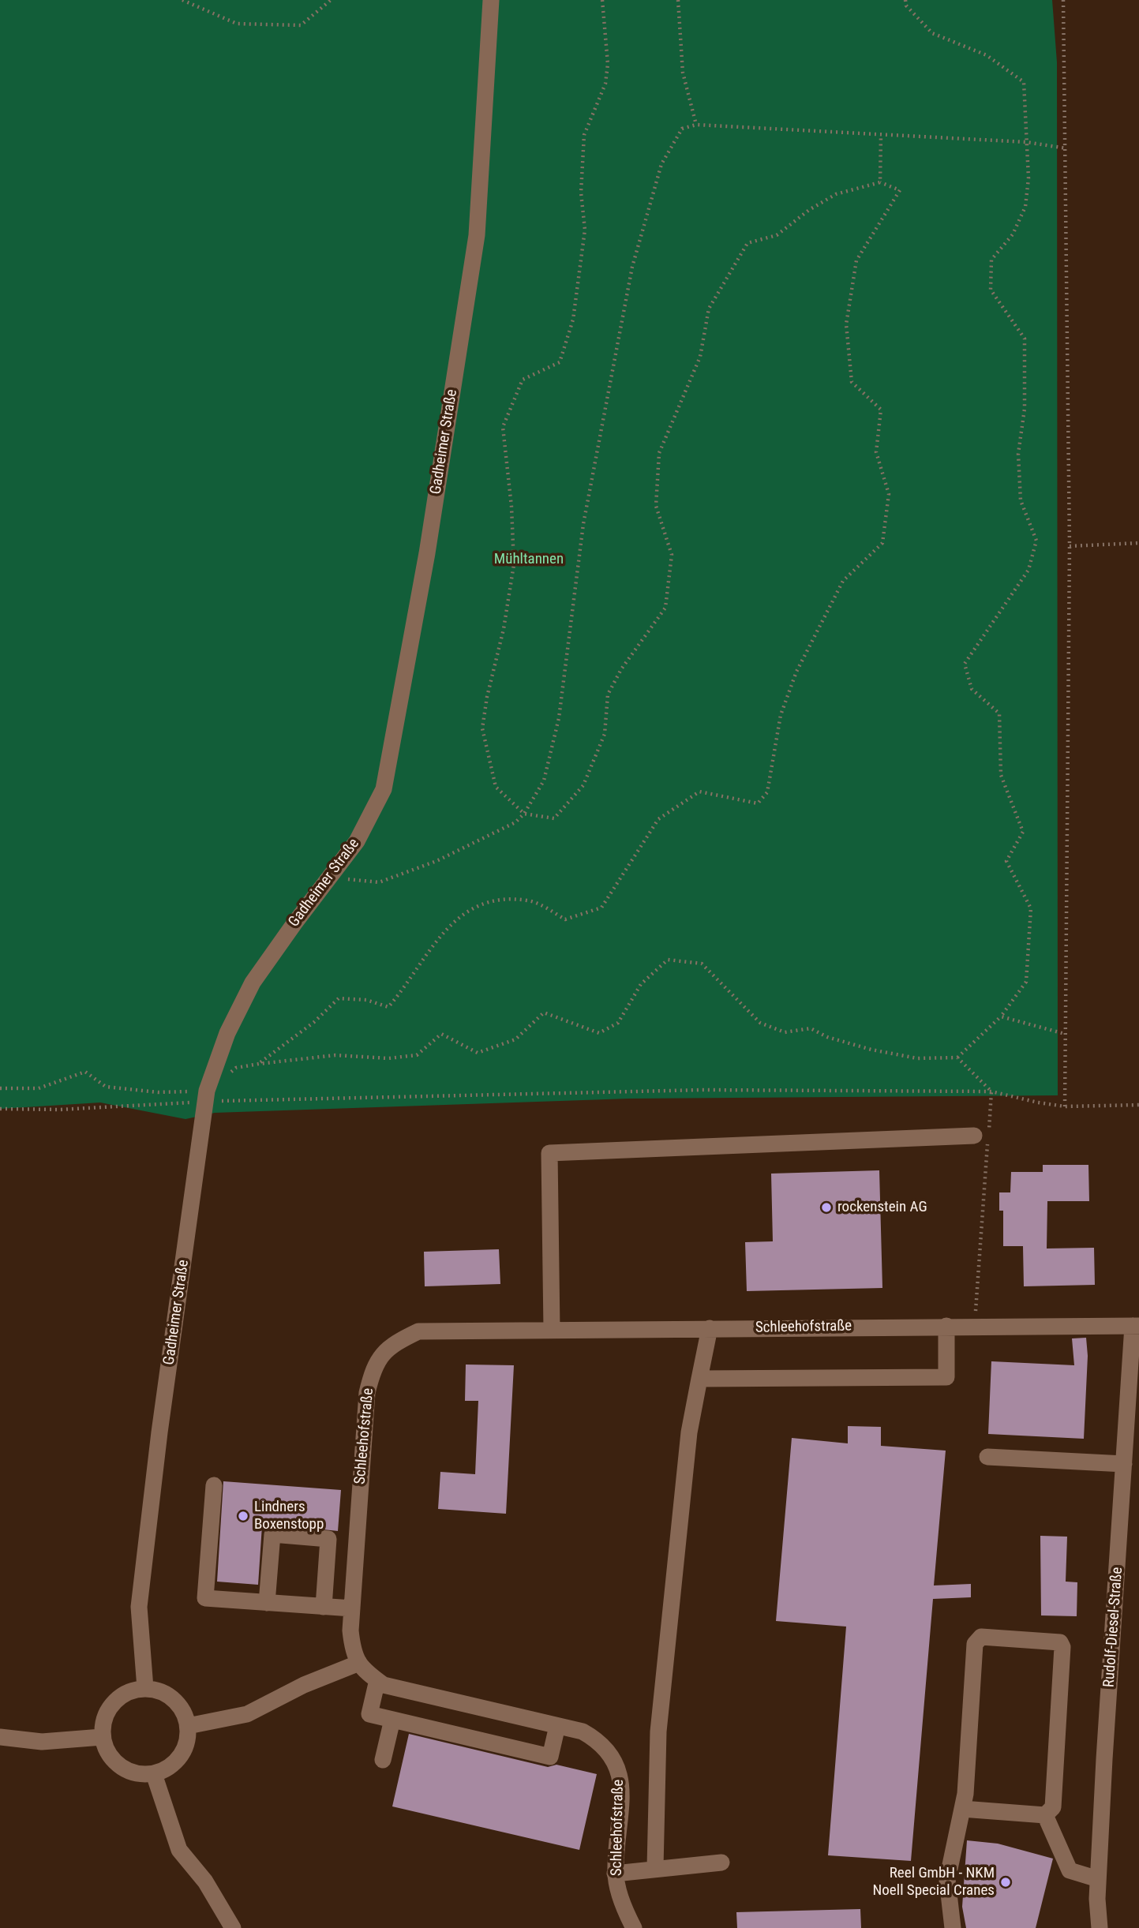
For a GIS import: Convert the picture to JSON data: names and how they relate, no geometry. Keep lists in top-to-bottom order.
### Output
{
  "streets": {
    "street": ["Gadheimer Straße", "Schleehofstraße", "Rudolf-Diesel-Straße"]
  },
  "crossings": [
    ["Schleehofstraße", "Rudolf-Diesel-Straße"]
  ],
  "parks": ["Mühltannen"],
  "places": ["rockenstein AG", "Lindners Boxenstopp", "Reel GmbH - NKM Noell Special Cranes"]
}
